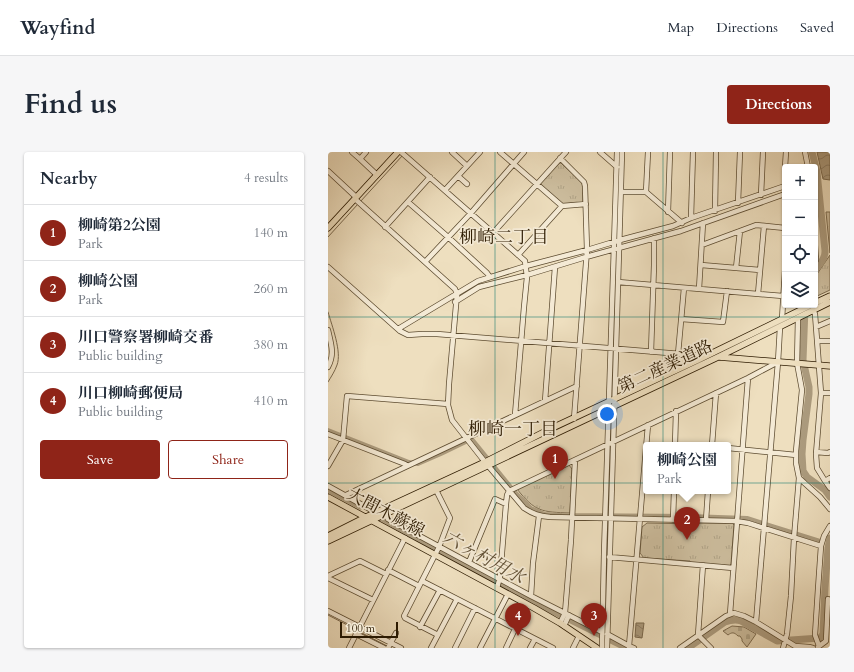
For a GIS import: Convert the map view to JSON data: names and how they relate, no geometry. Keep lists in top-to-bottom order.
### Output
{
  "streets": {
    "main road": ["第二産業道路", "大間木蕨線"]
  },
  "crossings": [
    ["第二産業道路", "大間木蕨線"]
  ],
  "districts": ["柳崎二丁目", "柳崎一丁目"],
  "water": ["六ヶ村用水"],
  "scale_bar": "100 m",
  "page": {
    "header": "Wayfind",
    "nav": ["Map", "Directions", "Saved"],
    "title": "Find us",
    "buttons": [
      "Directions",
      ["Save", "Share"]
    ],
    "heading": ["Nearby", "4 results"],
    "map_buttons": ["+", "−"],
    "list": [
      {
        "mark": "1",
        "name": "柳崎第2公園",
        "note": "Park",
        "value": "140 m"
      },
      {
        "mark": "2",
        "name": "柳崎公園",
        "note": "Park",
        "value": "260 m"
      },
      {
        "mark": "3",
        "name": "川口警察署柳崎交番",
        "note": "Public building",
        "value": "380 m"
      },
      {
        "mark": "4",
        "name": "川口柳崎郵便局",
        "note": "Public building",
        "value": "410 m"
      }
    ],
    "popup": ["柳崎公園", "Park"],
    "pins": [
      "1",
      "2",
      "3",
      "4"
    ],
    "scale": "100 m"
  }
}
